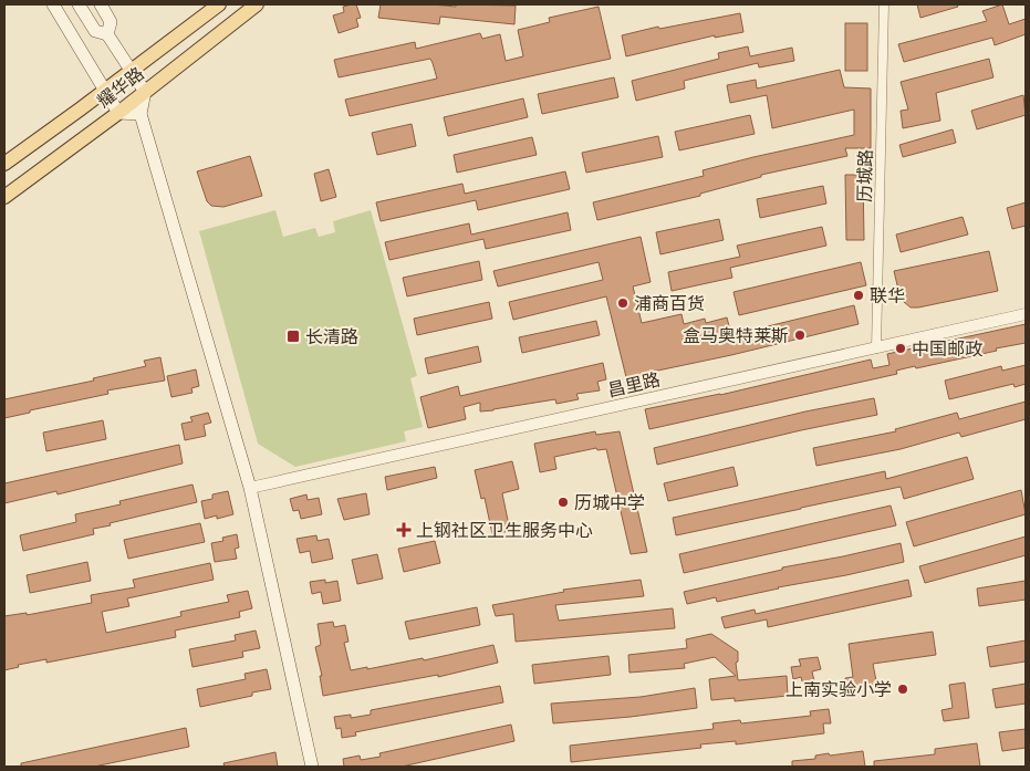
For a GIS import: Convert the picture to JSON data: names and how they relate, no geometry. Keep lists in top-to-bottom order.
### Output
{
  "streets": {
    "main road": ["耀华路"],
    "street": ["历城路", "昌里路"]
  },
  "crossings": [
    ["历城路", "昌里路"]
  ],
  "places": {
    "other": [
      "联华",
      "浦商百货",
      "盒马奥特莱斯",
      "中国邮政",
      "历城中学",
      "上南实验小学"
    ],
    "transit": ["长清路"],
    "health": ["上钢社区卫生服务中心"]
  }
}
